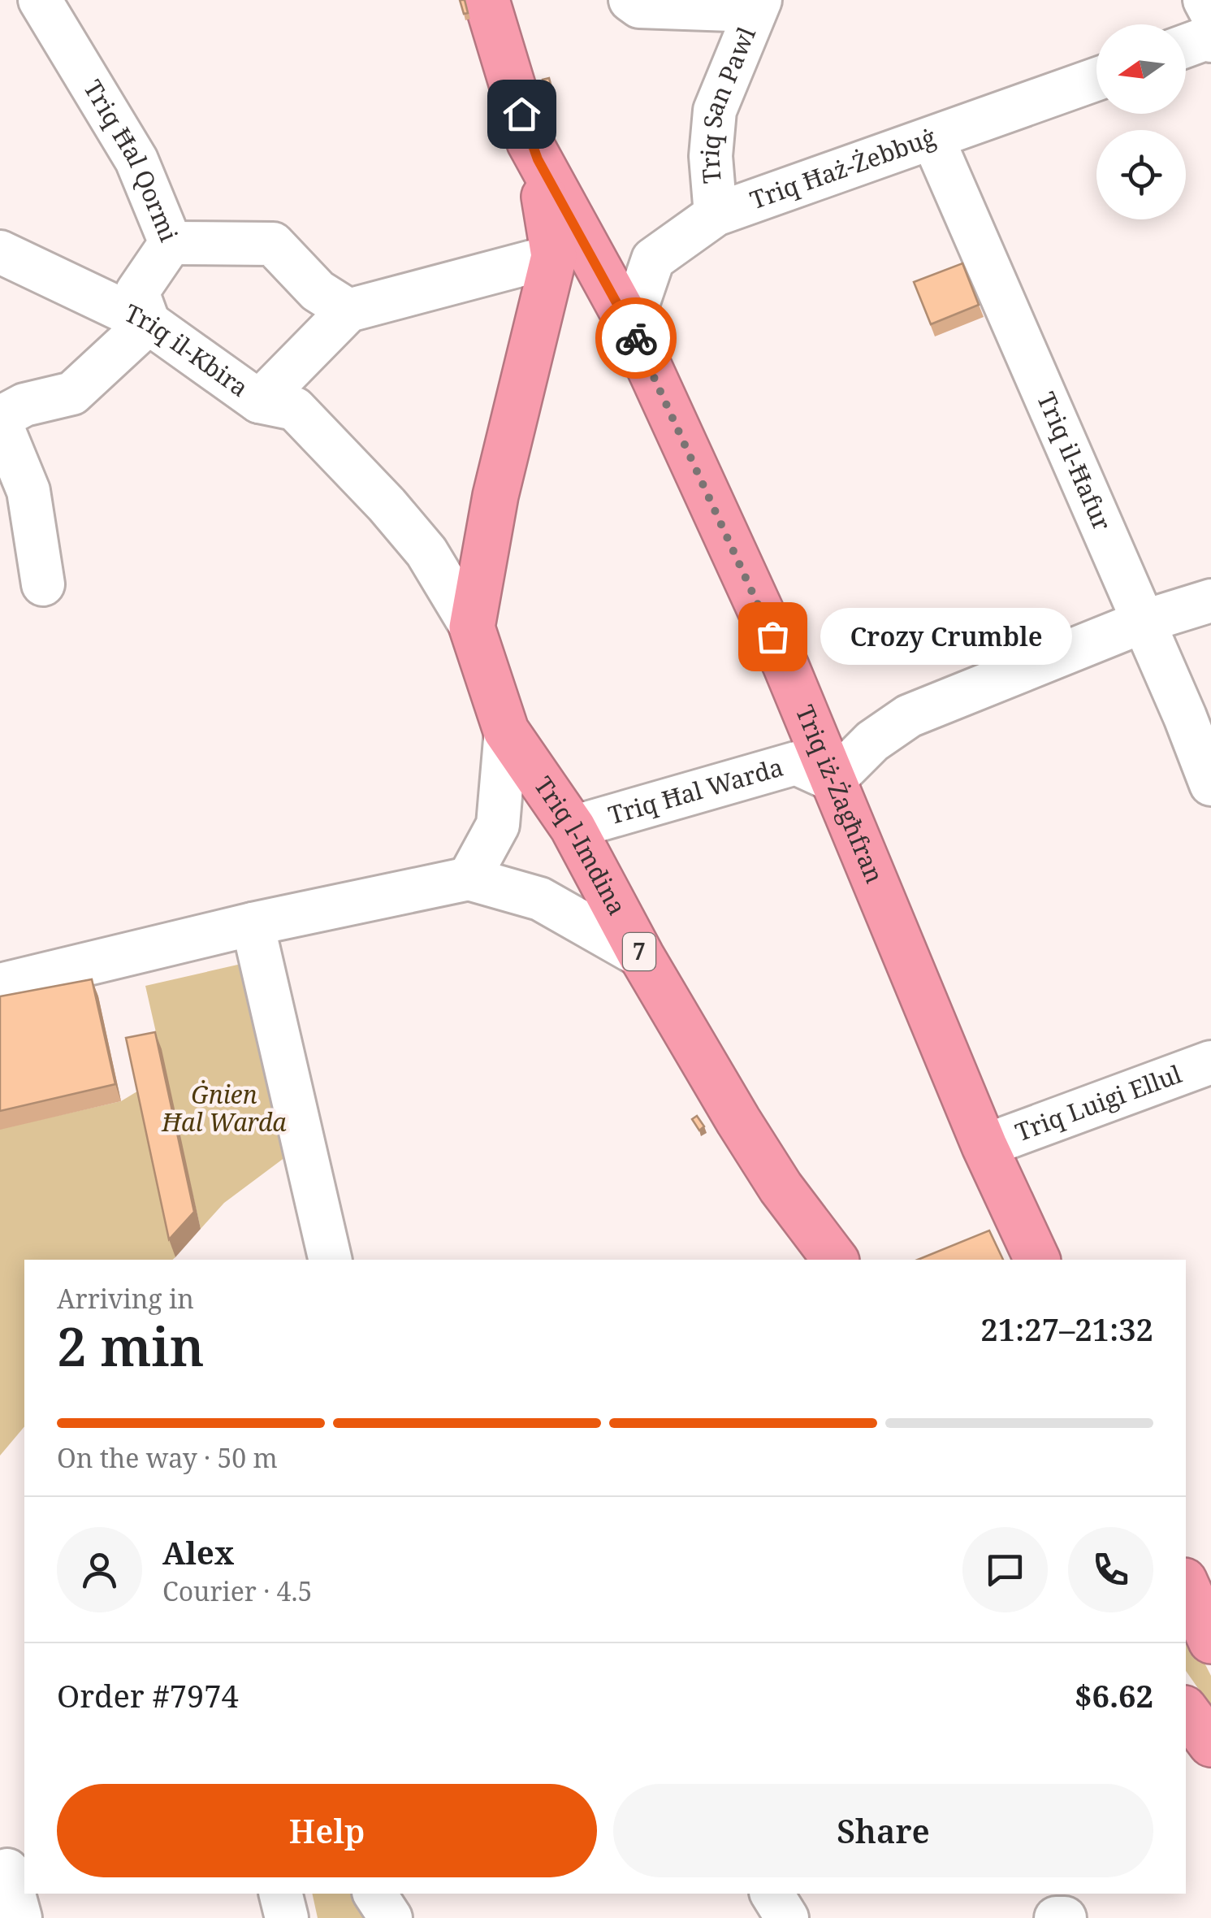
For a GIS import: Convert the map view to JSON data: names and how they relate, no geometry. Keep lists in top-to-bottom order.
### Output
{
  "streets": {
    "highway": ["Triq iż-Żagħfran", "Triq l-Imdina", "7"],
    "street": [
      "Triq San Pawl",
      "Triq Ħal Qormi",
      "Triq Ħaż-Żebbuġ",
      "Triq il-Kbira",
      "Triq il-Ħafur",
      "Triq Ħal Warda",
      "Triq Luigi Ellul"
    ]
  },
  "crossings": [
    ["Triq San Pawl", "Triq Ħaż-Żebbuġ"],
    ["Triq Ħal Qormi", "Triq il-Kbira"],
    ["Triq Ħaż-Żebbuġ", "Triq il-Ħafur"],
    ["Triq Ħaż-Żebbuġ", "Triq iż-Żagħfran"],
    ["Triq il-Kbira", "Triq l-Imdina"],
    ["Triq il-Kbira", "7"],
    ["Triq Ħal Warda", "Triq iż-Żagħfran"],
    ["Triq Ħal Warda", "Triq l-Imdina"],
    ["Triq iż-Żagħfran", "7"],
    ["Triq iż-Żagħfran", "Triq Luigi Ellul"],
    ["Triq l-Imdina", "7"]
  ],
  "parks": ["Ġnien Ħal Warda"],
  "places": ["Crozy Crumble"],
  "north": "left",
  "page": {
    "bubble": "Crozy Crumble",
    "heading": ["2 min", "Arriving in", "21:27–21:32"],
    "panel": [
      "Alex",
      "Courier · 4.5",
      "Order #7974",
      "$6.62"
    ],
    "bar": "On the way · 50 m",
    "buttons": ["Help", "Share"]
  }
}
